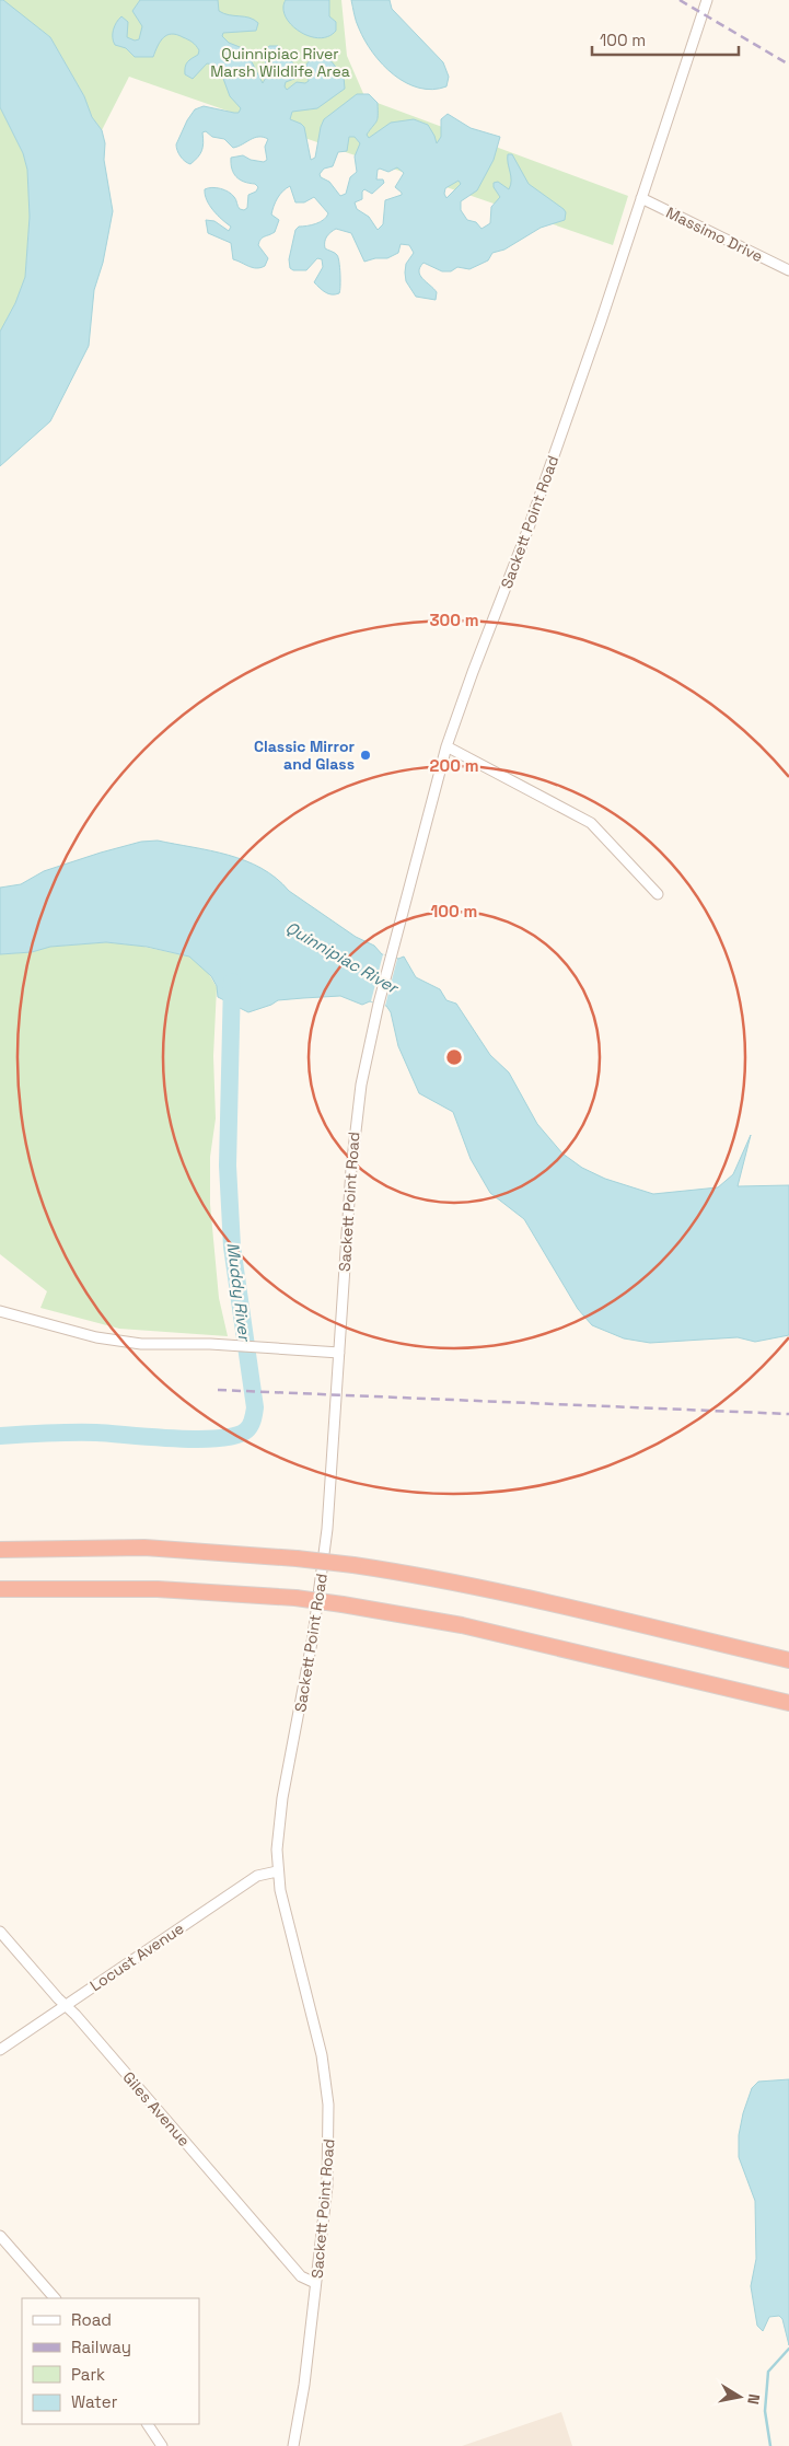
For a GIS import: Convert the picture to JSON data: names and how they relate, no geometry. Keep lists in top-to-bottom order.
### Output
{
  "streets": {
    "street": [
      "Massimo Drive",
      "Sackett Point Road",
      "Locust Avenue",
      "Giles Avenue"
    ]
  },
  "crossings": [
    ["Massimo Drive", "Sackett Point Road"],
    ["Sackett Point Road", "Locust Avenue"],
    ["Sackett Point Road", "Giles Avenue"],
    ["Locust Avenue", "Giles Avenue"]
  ],
  "water": ["Quinnipiac River", "Muddy River"],
  "parks": ["Quinnipiac River Marsh Wildlife Area"],
  "places": ["Classic Mirror and Glass"],
  "legend": [
    "Road",
    "Railway",
    "Park",
    "Water"
  ],
  "scale_bar": "100 m",
  "north": "right",
  "rings": ["300 m", "200 m", "100 m"]
}
